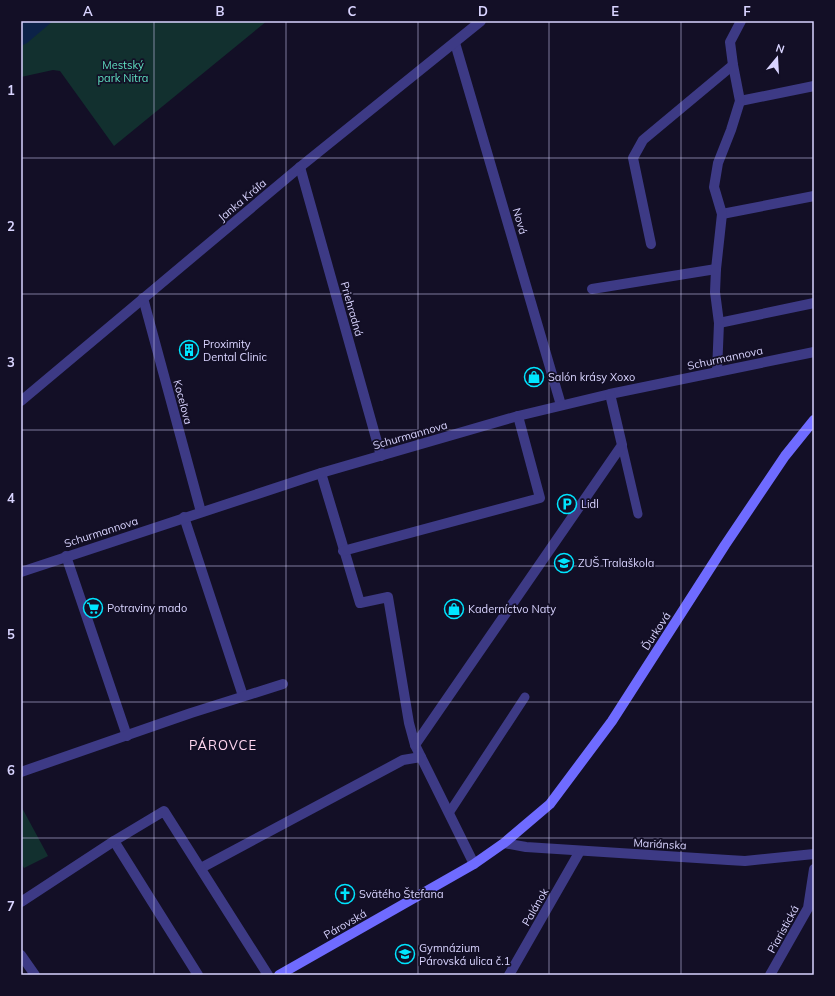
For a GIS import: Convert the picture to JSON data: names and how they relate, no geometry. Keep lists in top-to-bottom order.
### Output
{
  "streets": {
    "street": [
      "Janka Kráľa",
      "Nová",
      "Priehradná",
      "Schurmannova",
      "Koceľova",
      "Ďurková",
      "Mariánska",
      "Palánok",
      "Párovská",
      "Piaristická"
    ]
  },
  "crossings": [
    ["Janka Kráľa", "Nová"],
    ["Janka Kráľa", "Priehradná"],
    ["Janka Kráľa", "Koceľova"],
    ["Nová", "Schurmannova"],
    ["Priehradná", "Schurmannova"],
    ["Schurmannova", "Koceľova"],
    ["Ďurková", "Mariánska"],
    ["Ďurková", "Párovská"],
    ["Mariánska", "Palánok"],
    ["Mariánska", "Párovská"]
  ],
  "districts": ["PÁROVCE"],
  "parks": ["Mestský park Nitra"],
  "places": {
    "building": ["Proximity Dental Clinic"],
    "shop": ["Salón krásy Xoxo", "Kaderníctvo Naty"],
    "parking": ["Lidl"],
    "school or university": ["ZUŠ Tralaškola", "Gymnázium Párovská ulica č.1"],
    "supermarket": ["Potraviny mado"],
    "church": ["Svätého Štefana"]
  },
  "north": "top",
  "grid": {
    "columns": [
      "A",
      "B",
      "C",
      "D",
      "E",
      "F"
    ],
    "rows": [
      "1",
      "2",
      "3",
      "4",
      "5",
      "6",
      "7"
    ]
  }
}
